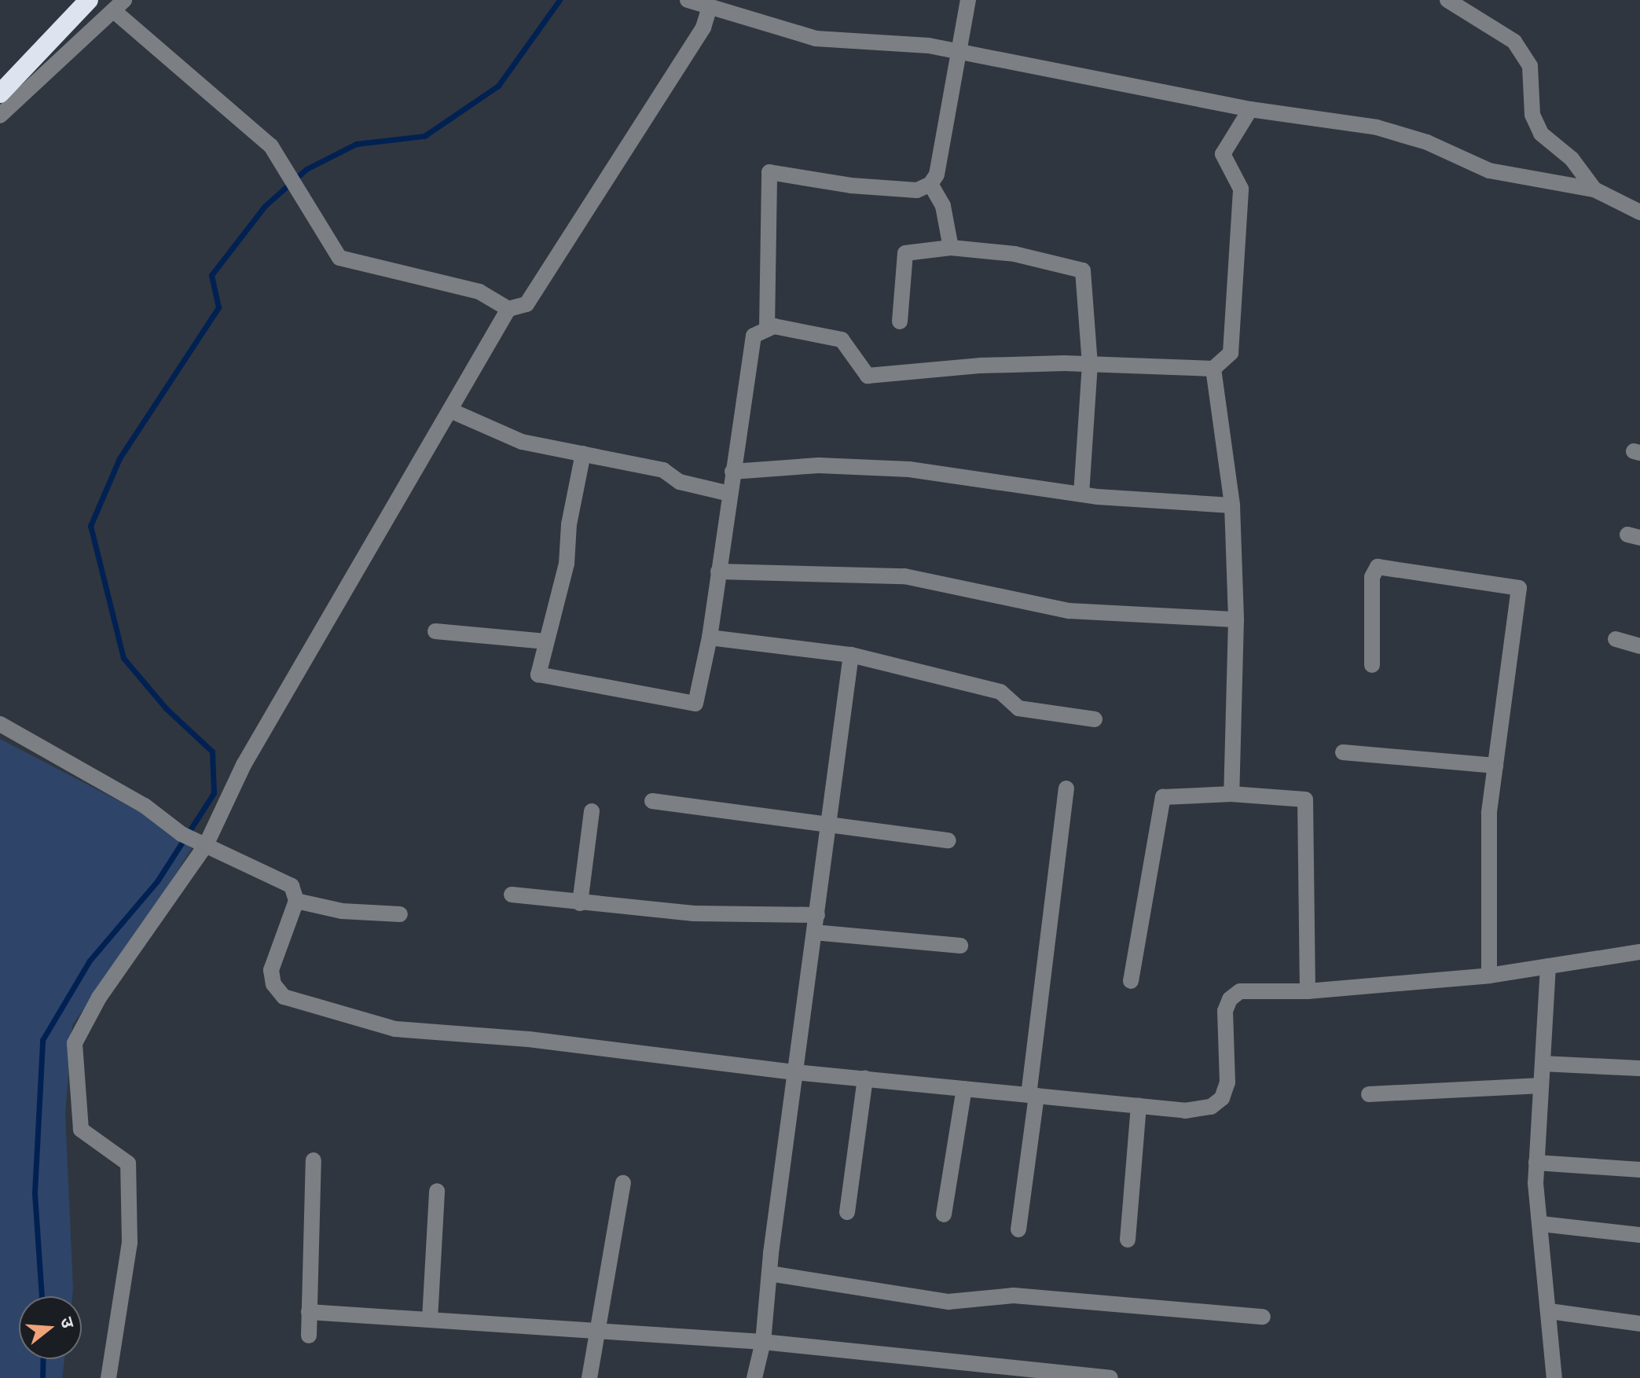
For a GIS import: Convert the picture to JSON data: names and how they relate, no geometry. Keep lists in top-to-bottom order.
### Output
{
  "north": "right"
}
